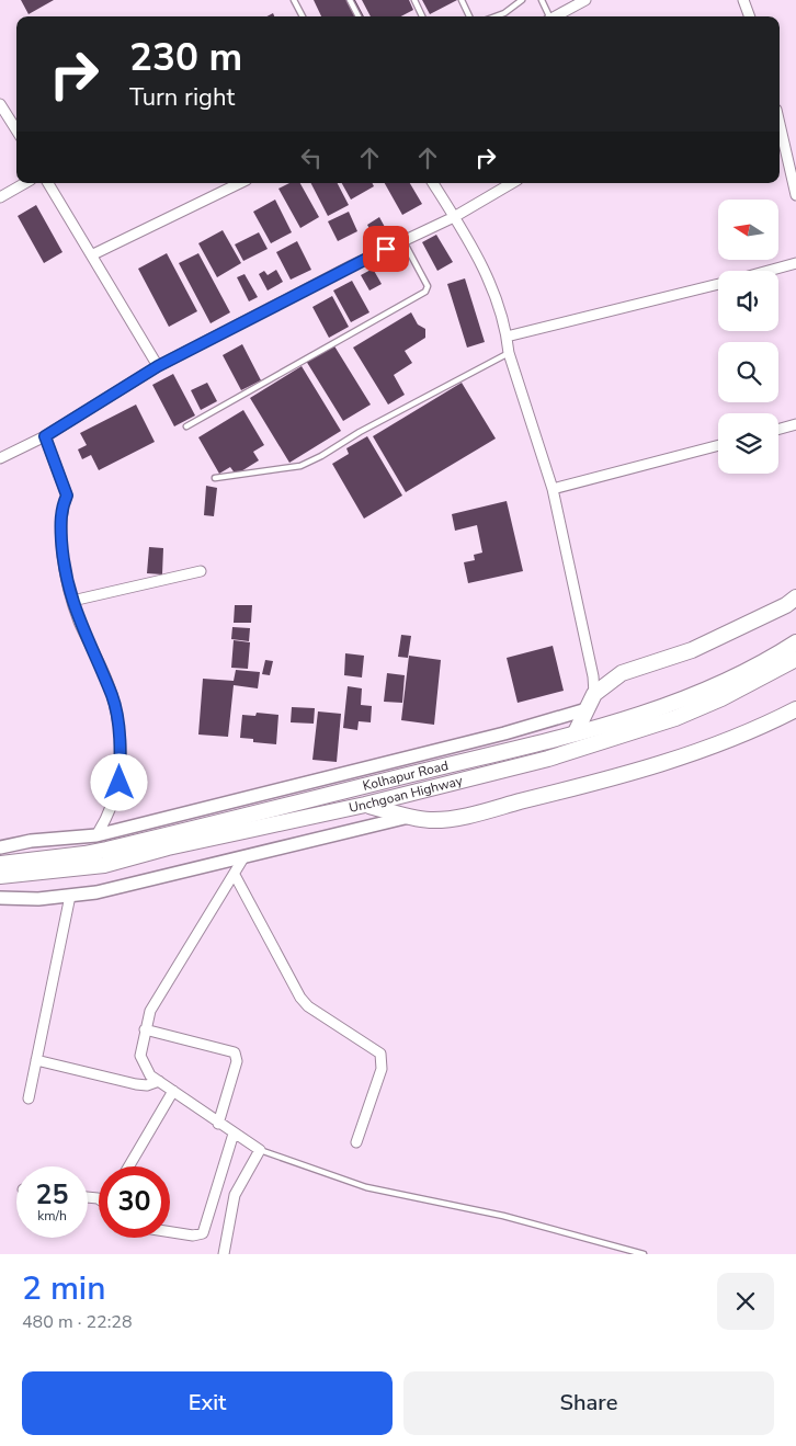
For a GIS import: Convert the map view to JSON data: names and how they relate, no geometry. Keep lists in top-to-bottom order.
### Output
{
  "streets": {
    "highway": ["Kolhapur Road", "Unchgoan Highway"]
  },
  "north": "left",
  "page": {
    "turn": ["230 m", "Turn right"],
    "speed": "25 km/h",
    "limit": "30",
    "heading": ["2 min", "480 m · 22:28"],
    "buttons": ["Exit", "Share"]
  }
}
